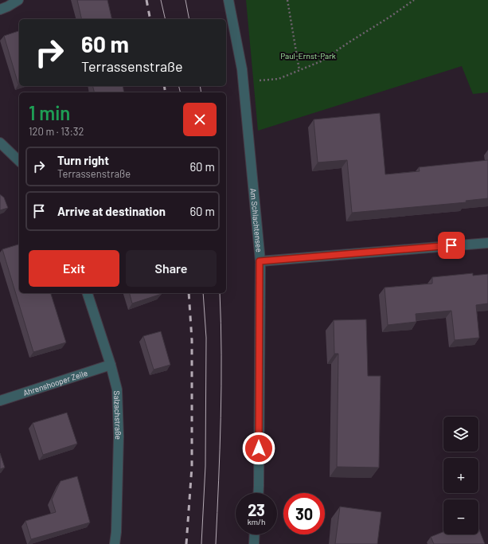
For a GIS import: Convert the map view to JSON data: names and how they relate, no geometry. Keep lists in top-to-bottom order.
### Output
{
  "streets": {
    "street": ["Am Schlachtensee", "Ahrenshooper Zeile", "Salzachstraße"]
  },
  "crossings": [
    ["Ahrenshooper Zeile", "Salzachstraße"]
  ],
  "parks": ["Paul-Ernst-Park"],
  "page": {
    "turn": ["60 m", "Terrassenstraße"],
    "heading": ["1 min", "120 m · 13:32"],
    "list": [
      {
        "name": "Turn right",
        "note": "Terrassenstraße",
        "value": "60 m"
      },
      {
        "name": "Arrive at destination",
        "value": "60 m"
      }
    ],
    "buttons": ["Exit", "Share"],
    "map_buttons": ["+", "−"],
    "speed": "23 km/h",
    "limit": "30"
  }
}
